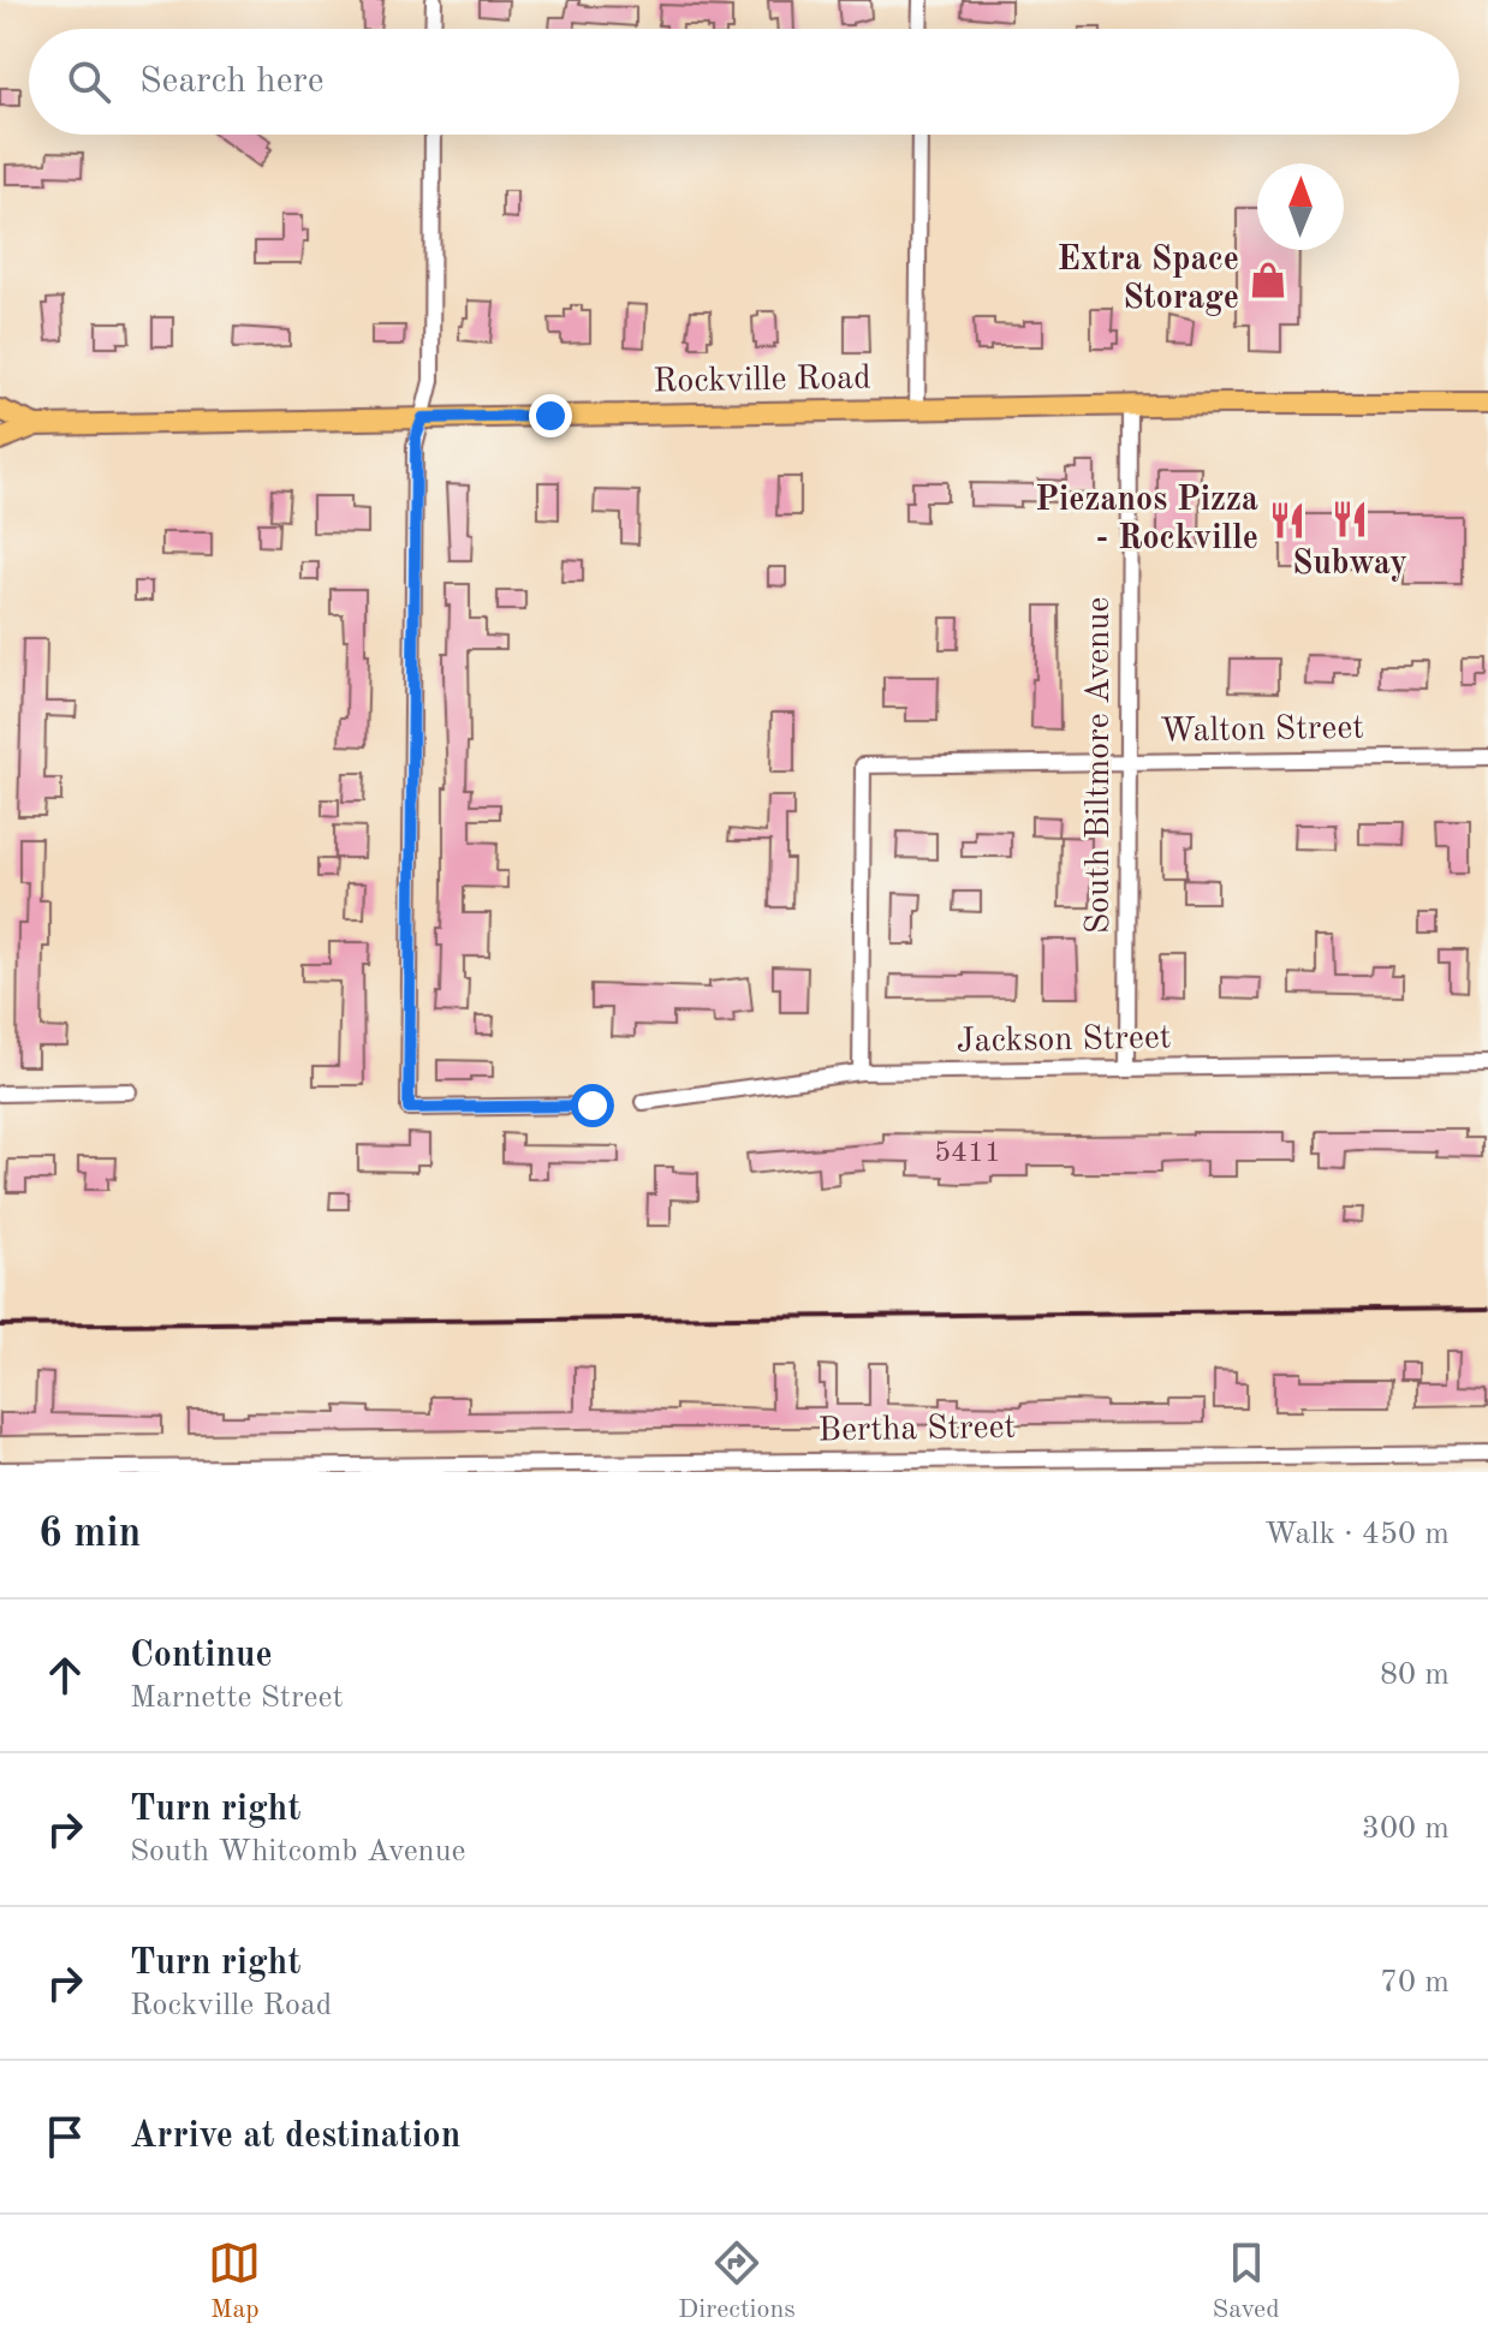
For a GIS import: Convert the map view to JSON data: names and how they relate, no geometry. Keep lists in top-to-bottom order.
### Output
{
  "streets": {
    "main road": ["Rockville Road"],
    "street": [
      "Walton Street",
      "South Biltmore Avenue",
      "Jackson Street",
      "Bertha Street"
    ]
  },
  "crossings": [
    ["Rockville Road", "South Biltmore Avenue"],
    ["Walton Street", "South Biltmore Avenue"],
    ["Walton Street", "Jackson Street"],
    ["South Biltmore Avenue", "Jackson Street"]
  ],
  "places": {
    "shop": ["Extra Space Storage"],
    "restaurant": ["Subway", "Piezanos Pizza - Rockville"]
  },
  "house_numbers": ["5411"],
  "north": "top",
  "page": {
    "search": "Search here",
    "heading": ["6 min", "Walk · 450 m"],
    "list": [
      ["Continue", "Marnette Street", "80 m"],
      ["Turn right", "South Whitcomb Avenue", "300 m"],
      ["Turn right", "Rockville Road", "70 m"],
      "Arrive at destination"
    ],
    "nav": ["Map", "Directions", "Saved"]
  }
}
